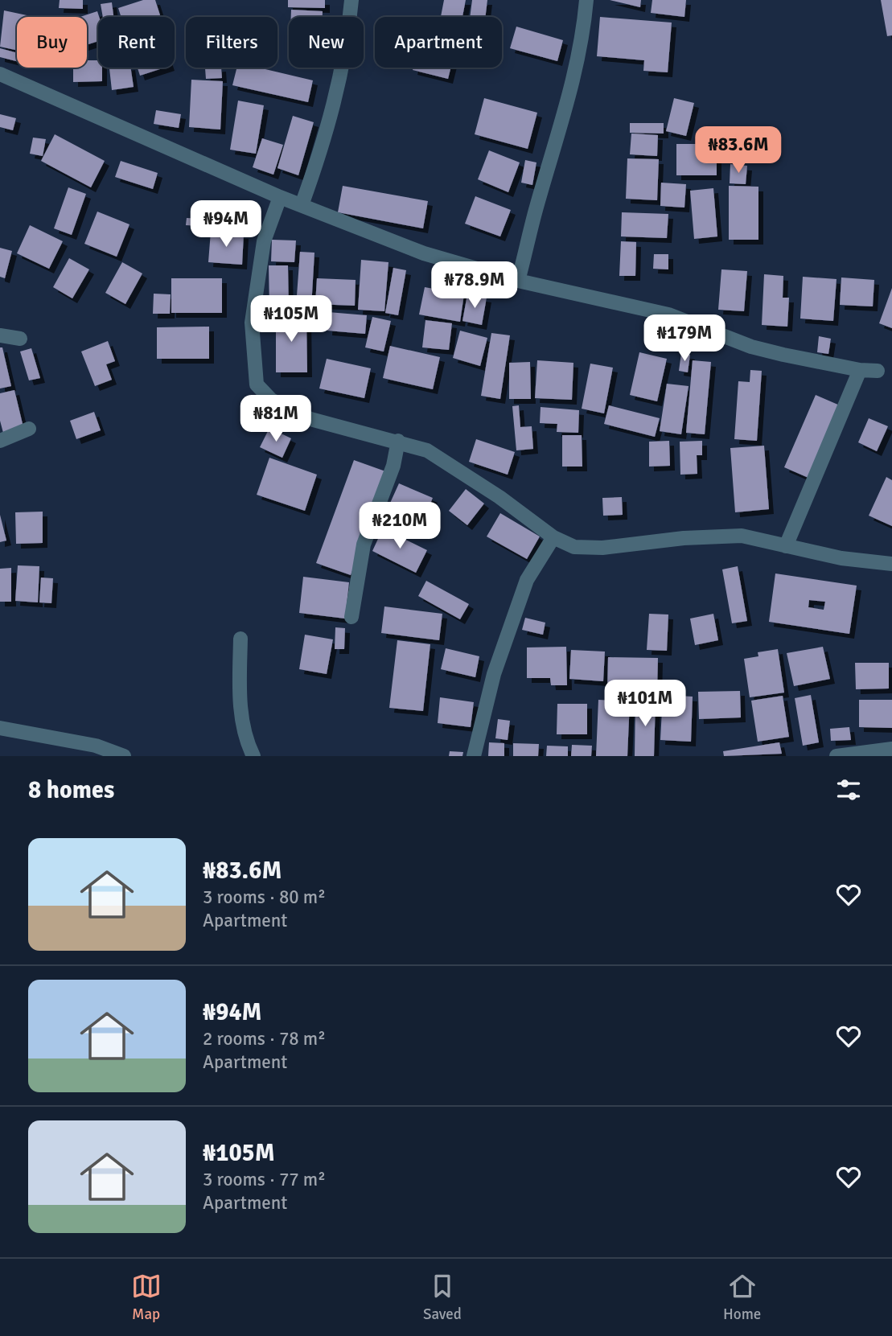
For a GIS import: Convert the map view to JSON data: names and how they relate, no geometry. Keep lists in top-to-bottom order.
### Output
{
  "page": {
    "chip": [
      "Buy",
      "Rent",
      "Filters",
      "New",
      "Apartment"
    ],
    "price": [
      "₦83.6M",
      "₦94M",
      "₦78.9M",
      "₦105M",
      "₦179M",
      "₦81M",
      "₦210M",
      "₦101M"
    ],
    "heading": "8 homes",
    "list": [
      {
        "name": "₦83.6M",
        "note": "3 rooms · 80 m² · Apartment"
      },
      {
        "name": "₦94M",
        "note": "2 rooms · 78 m² · Apartment"
      },
      {
        "name": "₦105M",
        "note": "3 rooms · 77 m² · Apartment"
      }
    ],
    "tabs": ["Map", "Saved", "Home"]
  }
}
